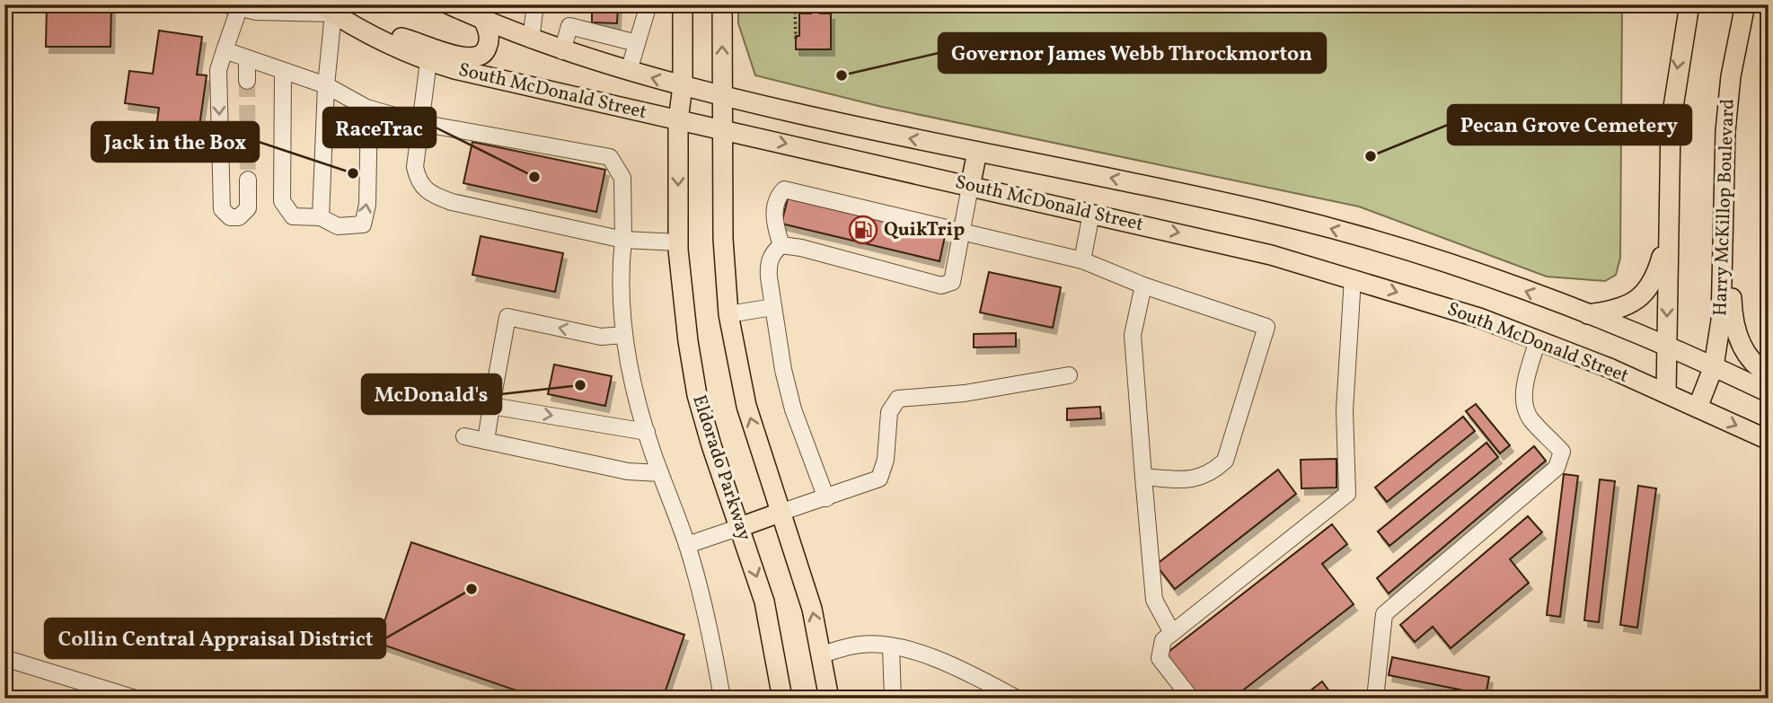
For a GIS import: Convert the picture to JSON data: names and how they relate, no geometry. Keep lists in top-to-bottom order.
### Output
{
  "streets": {
    "main road": ["South McDonald Street", "Harry McKillop Boulevard", "Eldorado Parkway"]
  },
  "crossings": [
    ["South McDonald Street", "Harry McKillop Boulevard"],
    ["South McDonald Street", "Eldorado Parkway"]
  ],
  "places": {
    "other": [
      "Governor James Webb Throckmorton",
      "Pecan Grove Cemetery",
      "Jack in the Box",
      "RaceTrac",
      "McDonald's",
      "Collin Central Appraisal District"
    ],
    "fuel station": ["QuikTrip"]
  }
}
